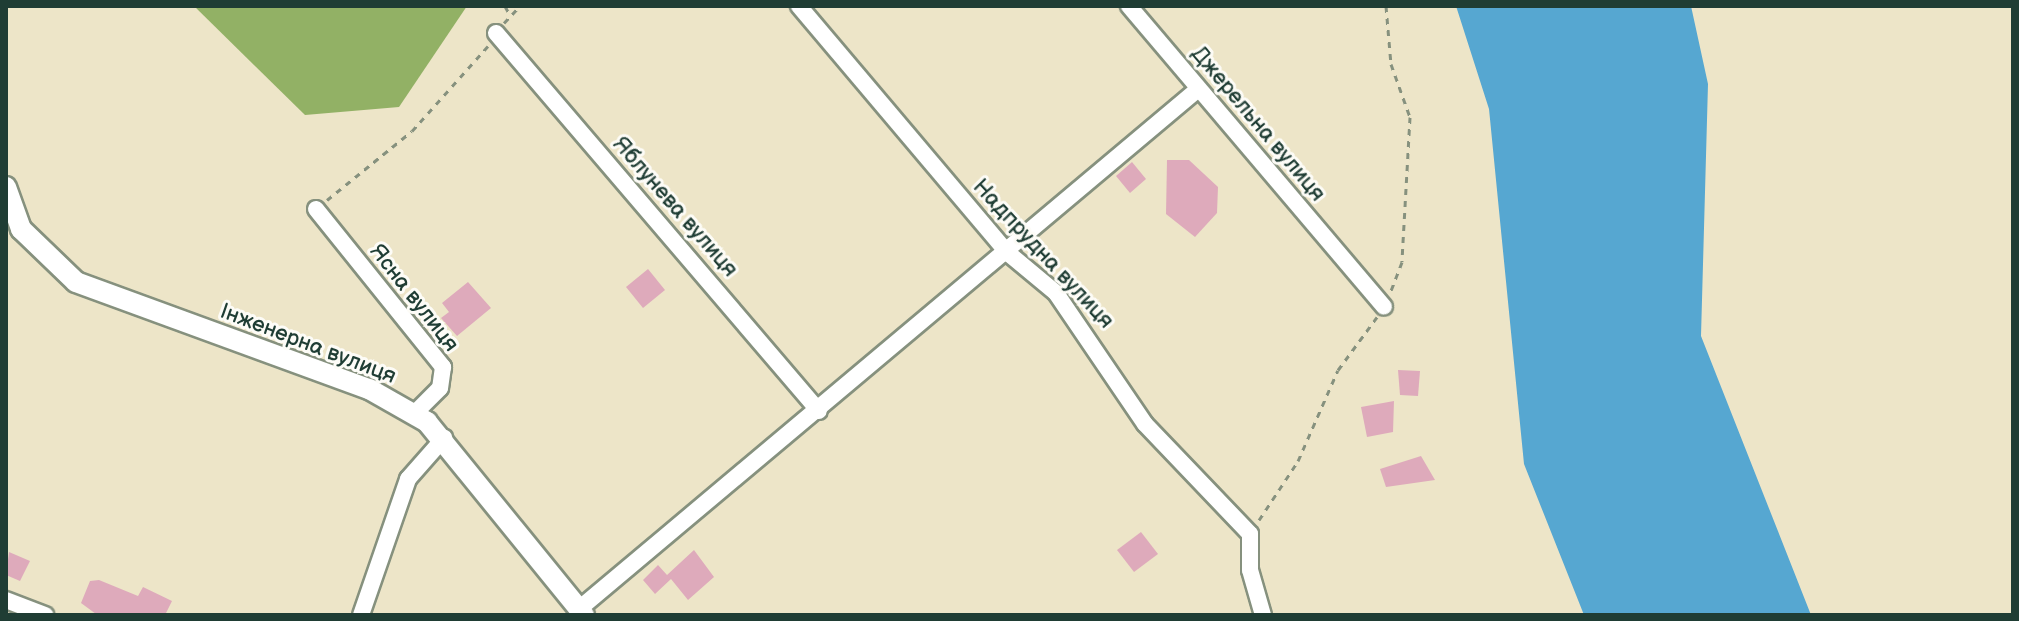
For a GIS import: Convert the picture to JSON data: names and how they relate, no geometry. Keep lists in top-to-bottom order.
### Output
{
  "streets": {
    "street": [
      "Джерельна вулиця",
      "Яблунева вулиця",
      "Надпрудна вулиця",
      "Ясна вулиця",
      "Інженерна вулиця"
    ]
  },
  "crossings": [
    ["Ясна вулиця", "Інженерна вулиця"]
  ]
}
